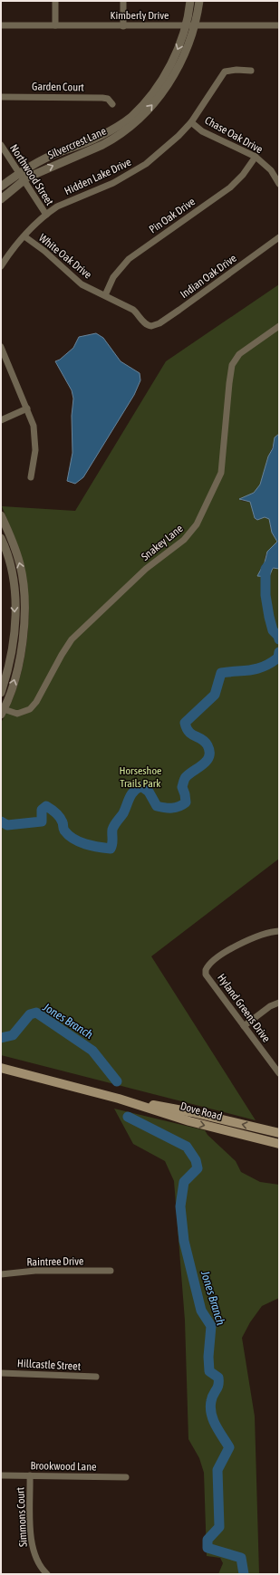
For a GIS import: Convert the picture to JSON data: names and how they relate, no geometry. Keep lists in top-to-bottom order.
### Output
{
  "streets": {
    "main road": ["Dove Road"],
    "street": [
      "Kimberly Drive",
      "Garden Court",
      "Chase Oak Drive",
      "Silvercrest Lane",
      "Northwood Street",
      "Hidden Lake Drive",
      "Pin Oak Drive",
      "White Oak Drive",
      "Indian Oak Drive",
      "Snakey Lane",
      "Hyland Greens Drive",
      "Raintree Drive",
      "Hillcastle Street",
      "Brookwood Lane",
      "Simmons Court"
    ]
  },
  "crossings": [
    ["Kimberly Drive", "Silvercrest Lane"],
    ["Chase Oak Drive", "Hidden Lake Drive"],
    ["Chase Oak Drive", "Pin Oak Drive"],
    ["Silvercrest Lane", "Northwood Street"],
    ["Northwood Street", "Hidden Lake Drive"],
    ["Hidden Lake Drive", "White Oak Drive"],
    ["Pin Oak Drive", "White Oak Drive"],
    ["White Oak Drive", "Indian Oak Drive"],
    ["Brookwood Lane", "Simmons Court"]
  ],
  "water": ["Jones Branch"],
  "parks": ["Horseshoe Trails Park"]
}
